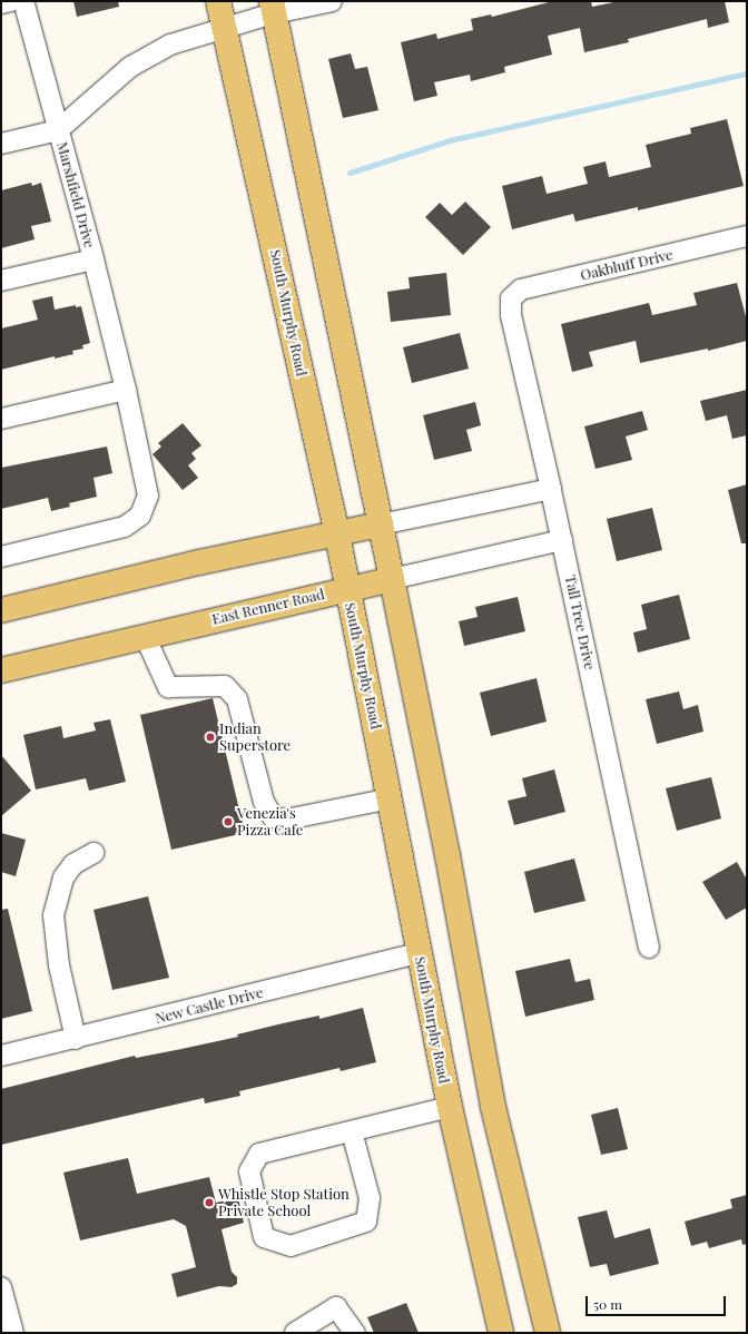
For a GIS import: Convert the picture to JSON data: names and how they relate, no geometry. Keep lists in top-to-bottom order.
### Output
{
  "streets": {
    "main road": ["South Murphy Road", "East Renner Road"],
    "street": [
      "Marshfield Drive",
      "Oakbluff Drive",
      "Tall Tree Drive",
      "New Castle Drive"
    ]
  },
  "crossings": [
    ["Oakbluff Drive", "Tall Tree Drive"],
    ["South Murphy Road", "East Renner Road"],
    ["South Murphy Road", "New Castle Drive"],
    ["East Renner Road", "Tall Tree Drive"]
  ],
  "places": ["Indian Superstore", "Venezia's Pizza Cafe", "Whistle Stop Station Private School"],
  "scale_bar": "50 m"
}
